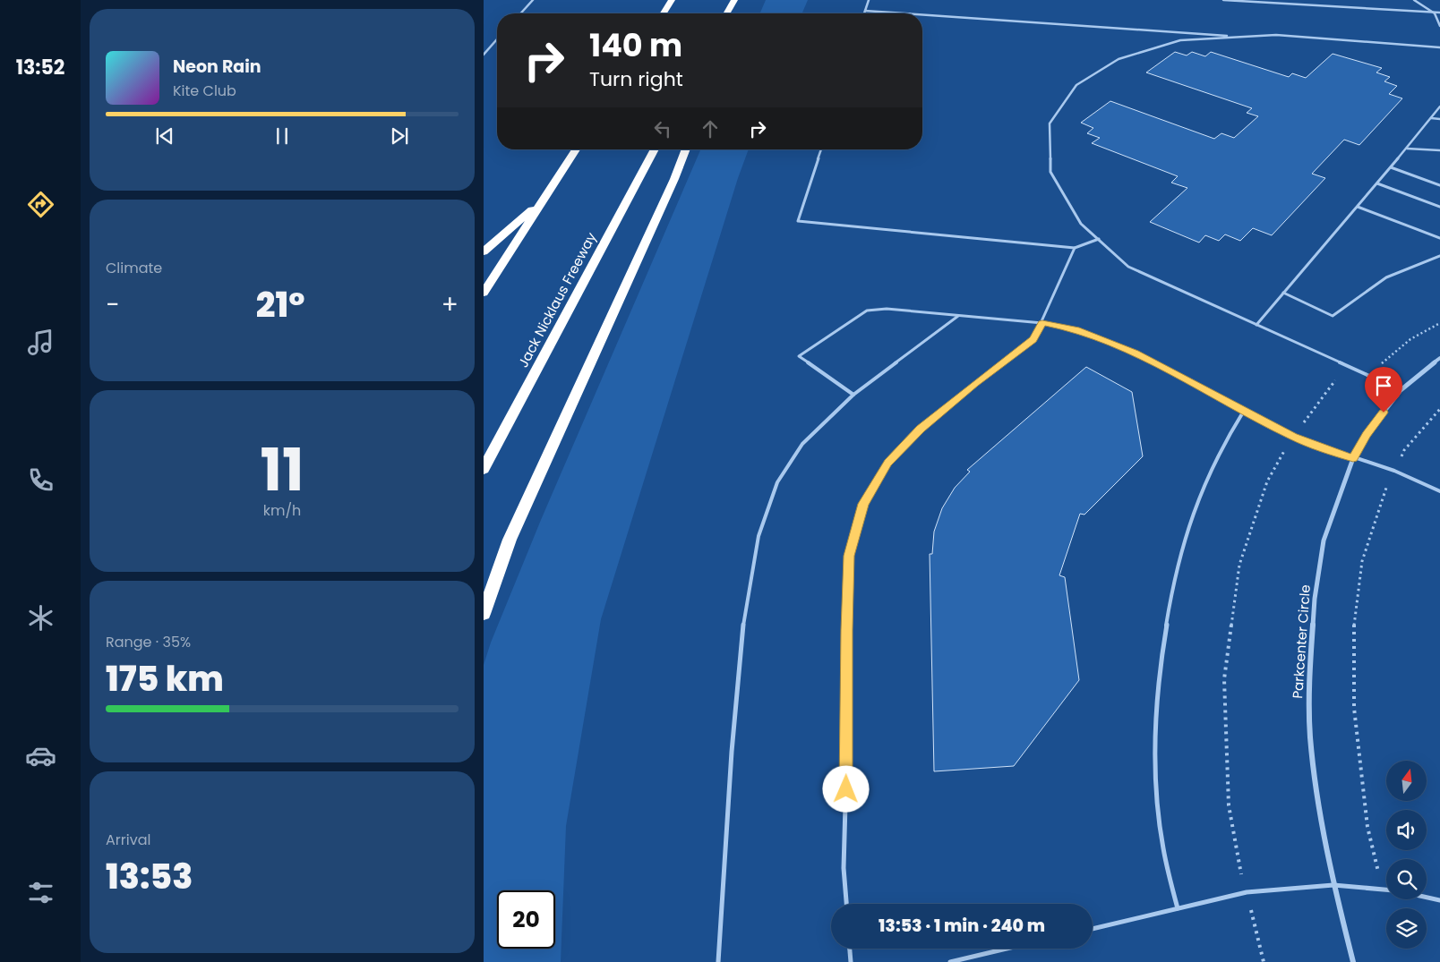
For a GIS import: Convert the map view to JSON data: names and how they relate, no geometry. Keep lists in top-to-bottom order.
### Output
{
  "streets": {
    "highway": ["Jack Nicklaus Freeway"],
    "street": ["Parkcenter Circle"]
  },
  "north": "top",
  "page": {
    "tabs": "13:52",
    "turn": ["140 m", "Turn right"],
    "song": ["Neon Rain", "Kite Club"],
    "tile": [
      "Climate",
      ["11", "km/h"],
      ["Range · 35%", "175 km"],
      ["Arrival", "13:53"]
    ],
    "heat": ["−", "21°", "+"],
    "limit": "20",
    "trip": "13:53 · 1 min · 240 m"
  }
}
